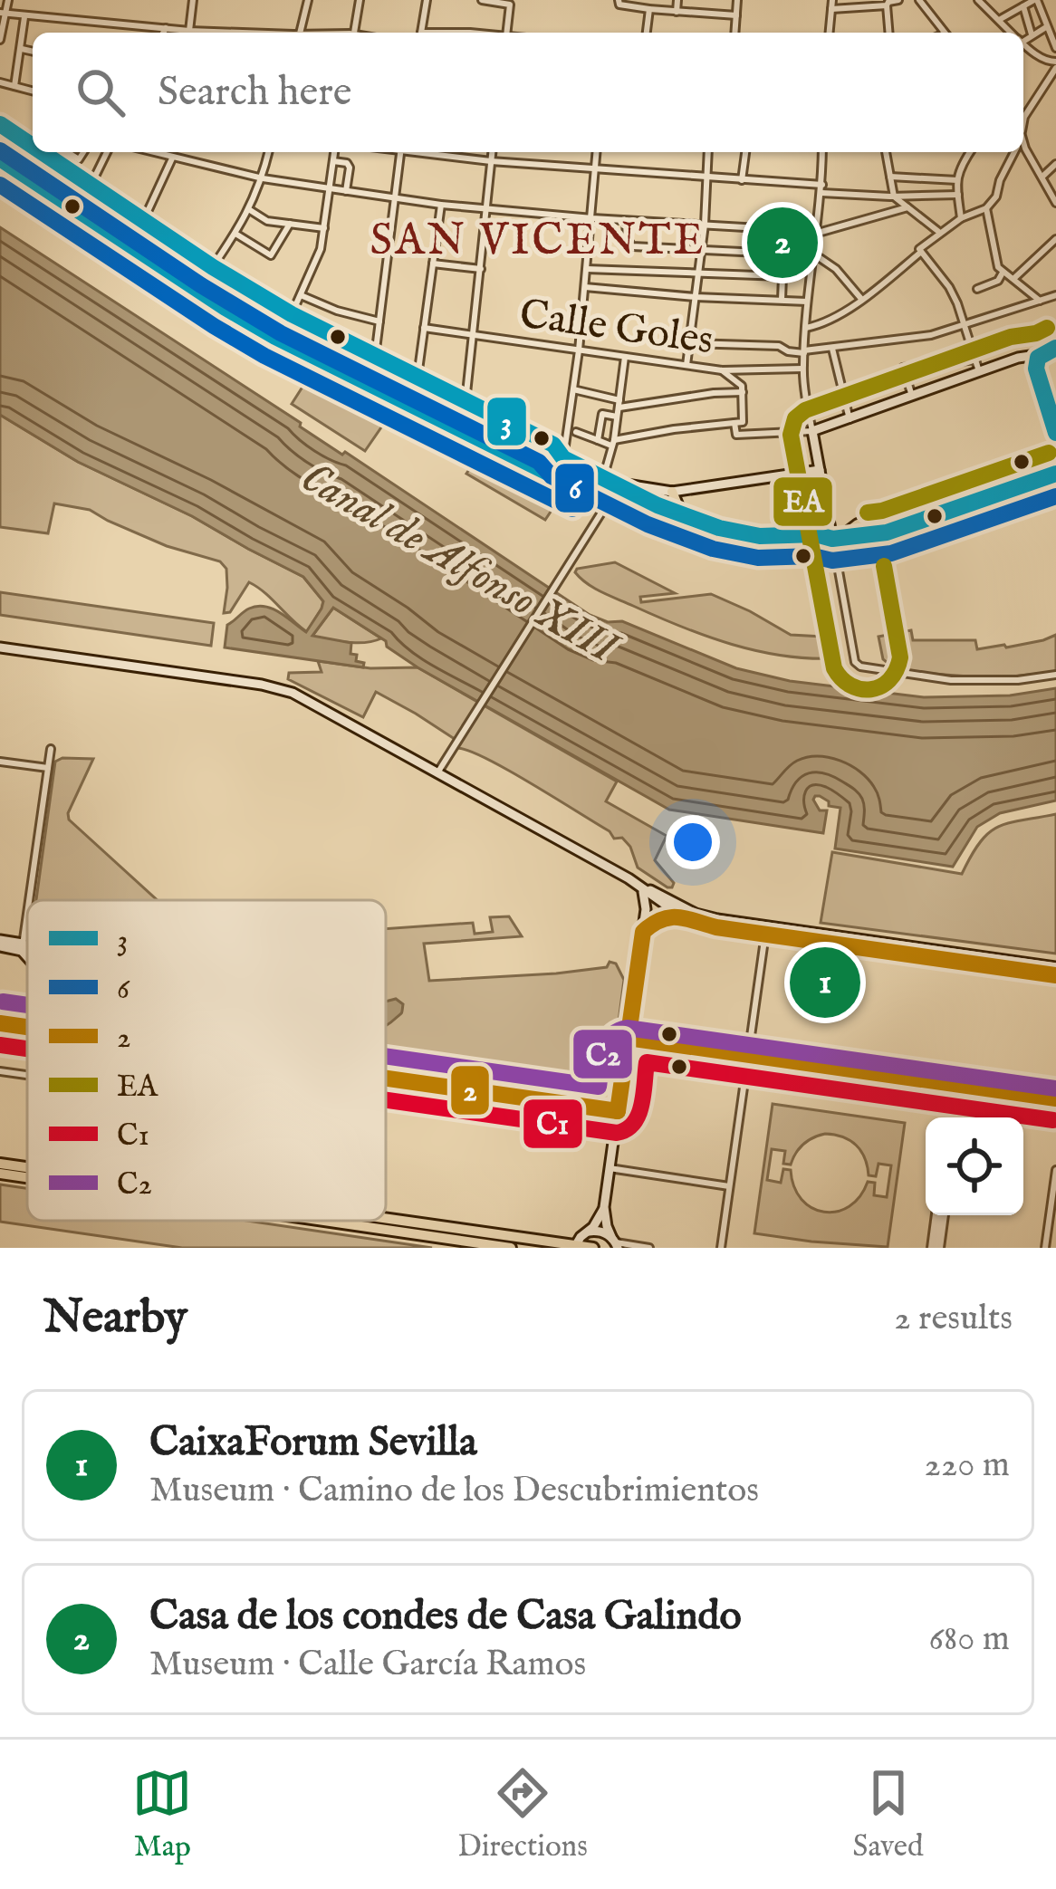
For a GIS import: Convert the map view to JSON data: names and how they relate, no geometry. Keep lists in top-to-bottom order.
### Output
{
  "streets": {
    "street": ["Calle Goles"]
  },
  "districts": ["SAN VICENTE"],
  "water": ["Canal de Alfonso XIII"],
  "lines": [
    "transit line 3",
    "transit line 6",
    "transit line EA",
    "transit line 2",
    "transit line C2",
    "transit line C1"
  ],
  "legend": [
    "3",
    "6",
    "2",
    "EA",
    "C1",
    "C2"
  ],
  "page": {
    "search": "Search here",
    "pins": ["2", "1"],
    "heading": ["Nearby", "2 results"],
    "list": [
      {
        "mark": "1",
        "name": "CaixaForum Sevilla",
        "note": "Museum · Camino de los Descubrimientos",
        "value": "220 m"
      },
      {
        "mark": "2",
        "name": "Casa de los condes de Casa Galindo",
        "note": "Museum · Calle García Ramos",
        "value": "680 m"
      }
    ],
    "nav": ["Map", "Directions", "Saved"]
  }
}
